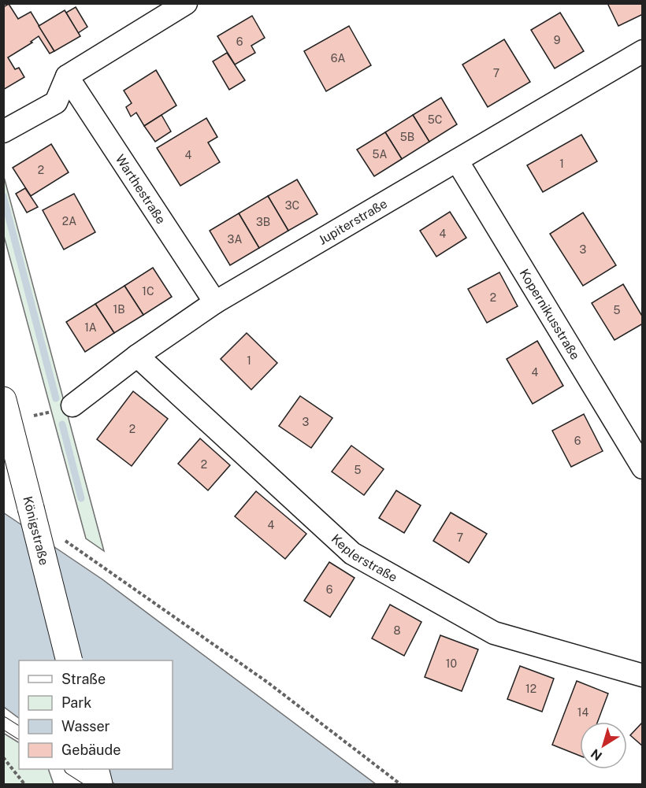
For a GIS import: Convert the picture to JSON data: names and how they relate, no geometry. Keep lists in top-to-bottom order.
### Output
{
  "streets": {
    "main road": ["Königstraße"],
    "street": [
      "Warthestraße",
      "Jupiterstraße",
      "Kopernikusstraße",
      "Keplerstraße"
    ]
  },
  "crossings": [
    ["Warthestraße", "Jupiterstraße"],
    ["Jupiterstraße", "Kopernikusstraße"],
    ["Jupiterstraße", "Keplerstraße"]
  ],
  "house_numbers": [
    "9",
    "6",
    "6A",
    "7",
    "5C",
    "5B",
    "5A",
    "4",
    "1",
    "2",
    "3C",
    "2A",
    "3B",
    "4",
    "3A",
    "3",
    "1C",
    "2",
    "1B",
    "5",
    "1A",
    "1",
    "4",
    "3",
    "2",
    "6",
    "2",
    "5",
    "4",
    "7",
    "6",
    "8",
    "10",
    "12",
    "14"
  ],
  "legend": [
    "Straße",
    "Park",
    "Wasser",
    "Gebäude"
  ],
  "north": "bottom left"
}
